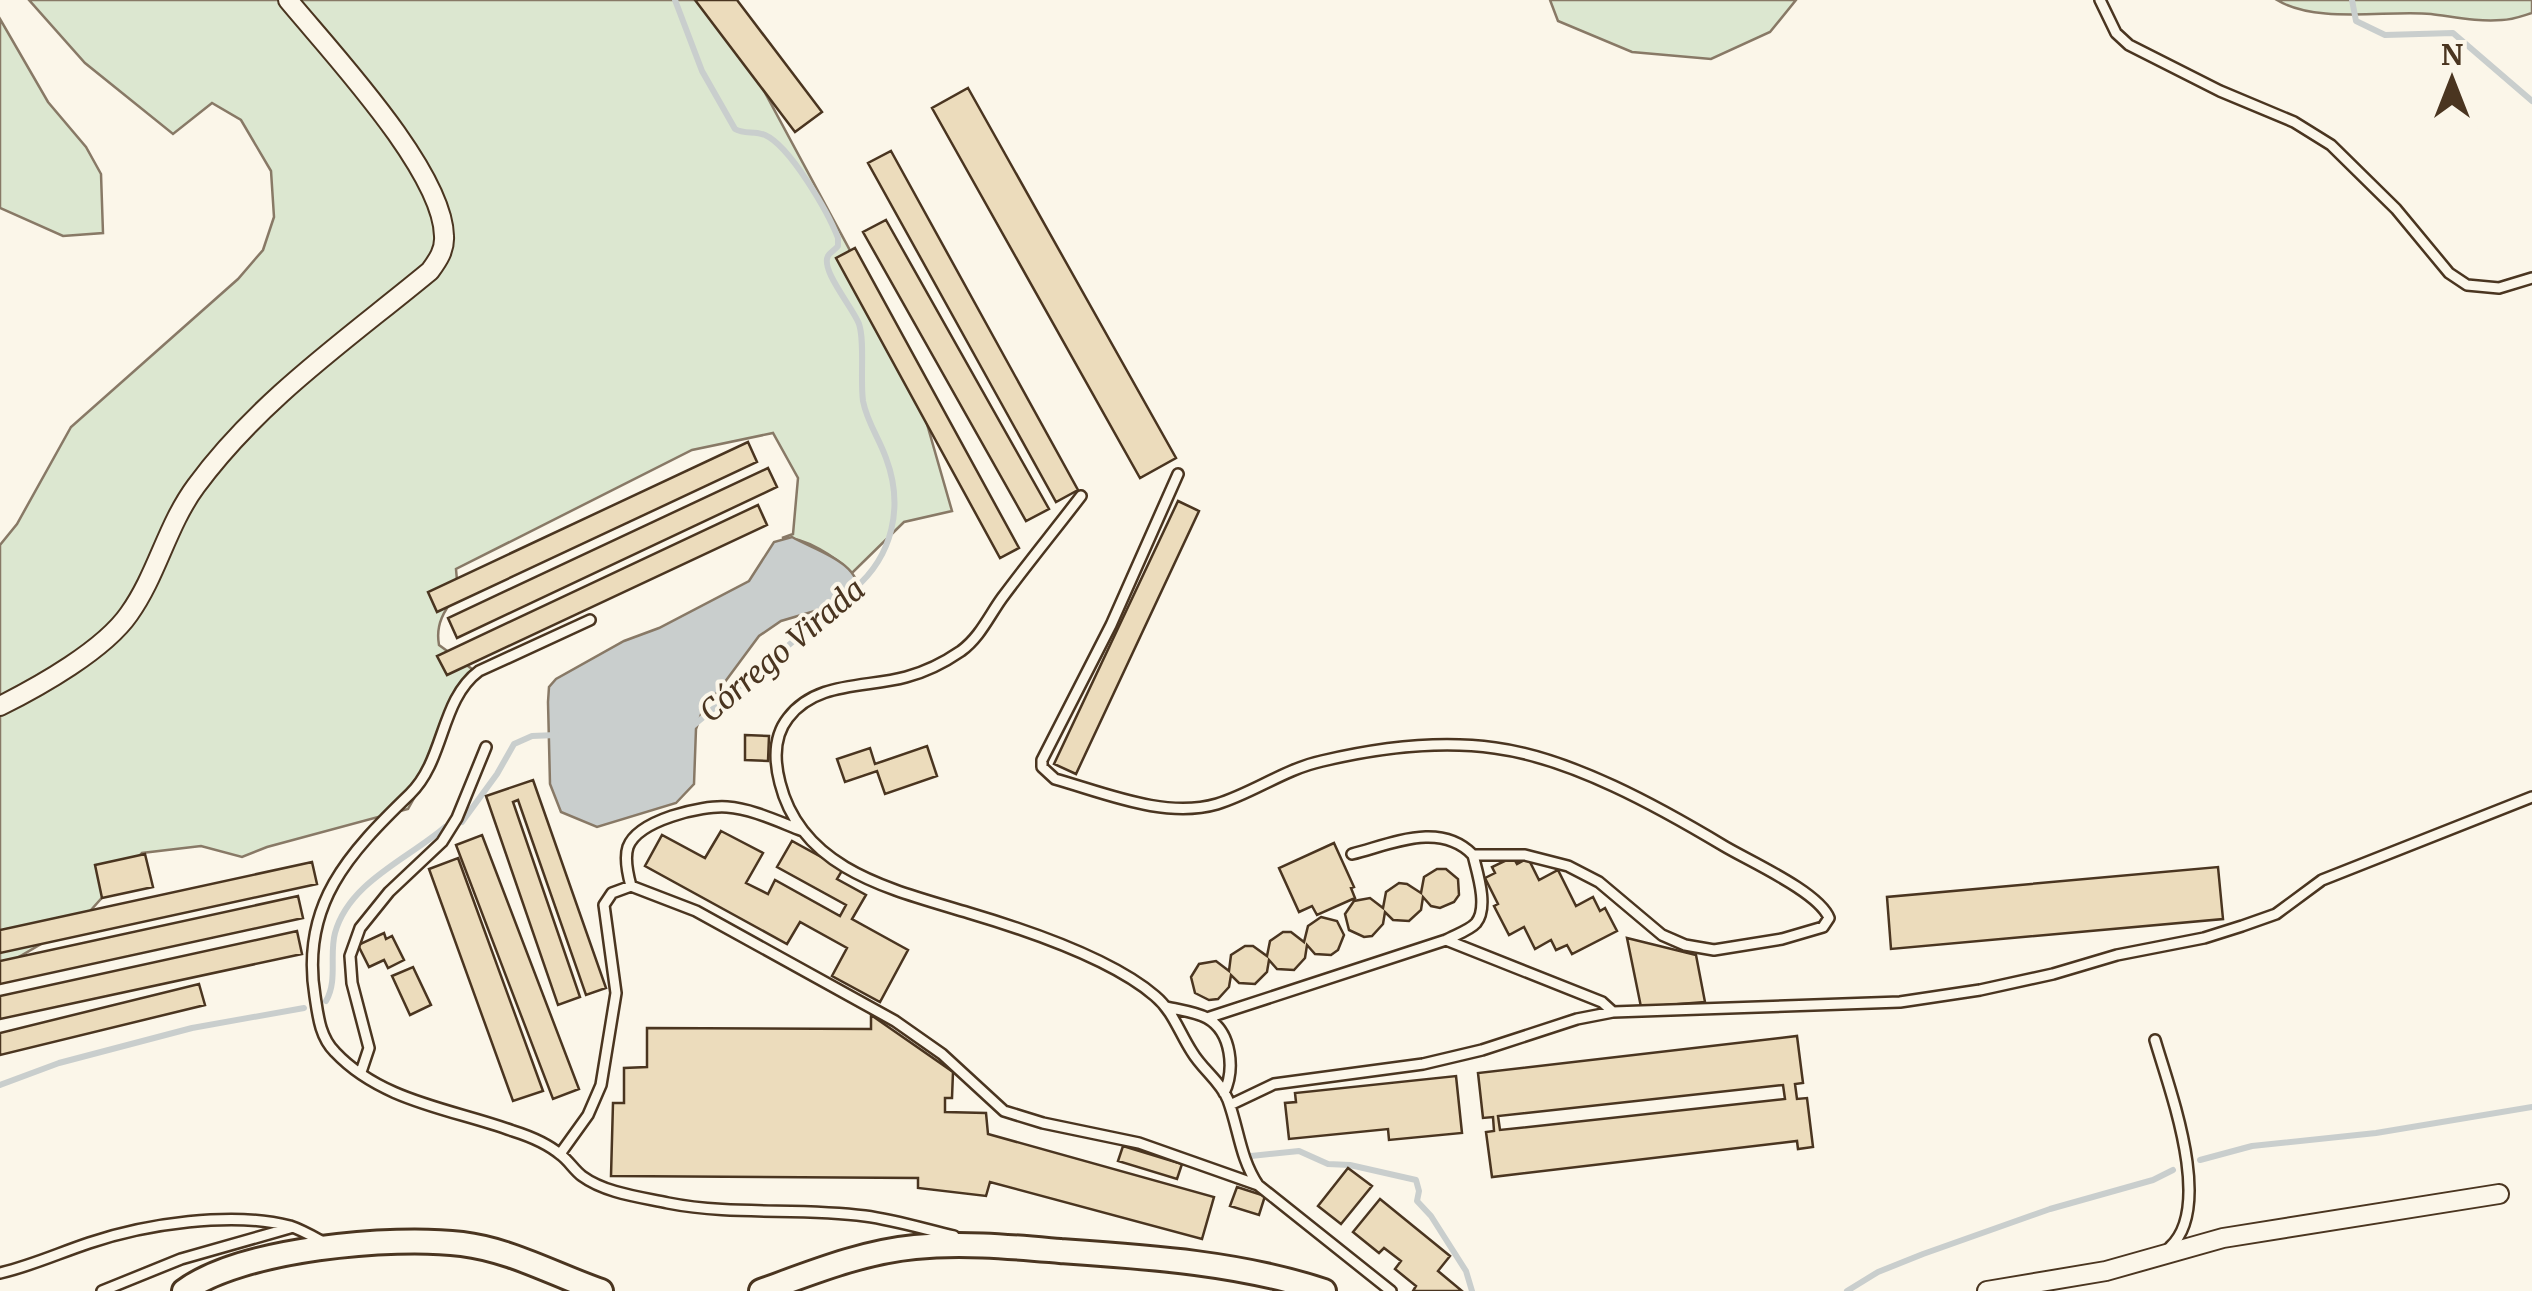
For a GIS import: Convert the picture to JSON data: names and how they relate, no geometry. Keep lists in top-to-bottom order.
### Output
{
  "water": ["Córrego Virada"],
  "north": "top"
}
